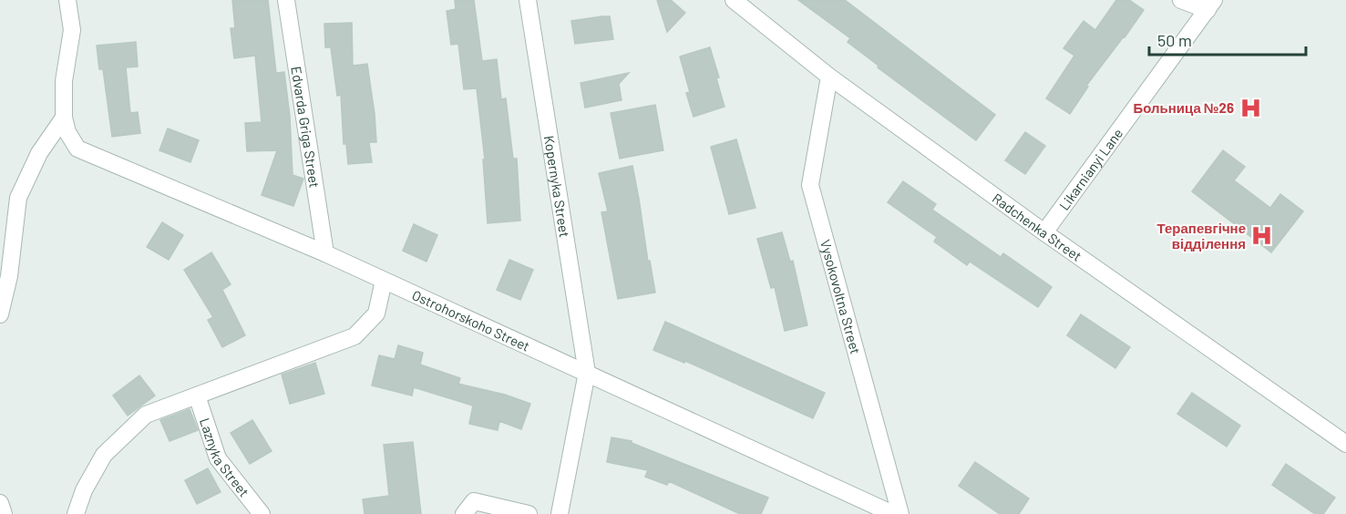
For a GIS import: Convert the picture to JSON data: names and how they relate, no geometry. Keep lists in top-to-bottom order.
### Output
{
  "streets": {
    "street": [
      "Edvarda Griga Street",
      "Likarnianyi Lane",
      "Kopernyka Street",
      "Radchenka Street",
      "Vysokovoltna Street",
      "Ostrohorskoho Street",
      "Laznyka Street"
    ]
  },
  "crossings": [
    ["Edvarda Griga Street", "Ostrohorskoho Street"],
    ["Likarnianyi Lane", "Radchenka Street"],
    ["Kopernyka Street", "Ostrohorskoho Street"],
    ["Radchenka Street", "Vysokovoltna Street"]
  ],
  "places": {
    "hospital": ["Больница №26", "Терапевгічне відділення"]
  },
  "scale_bar": "50 m"
}
